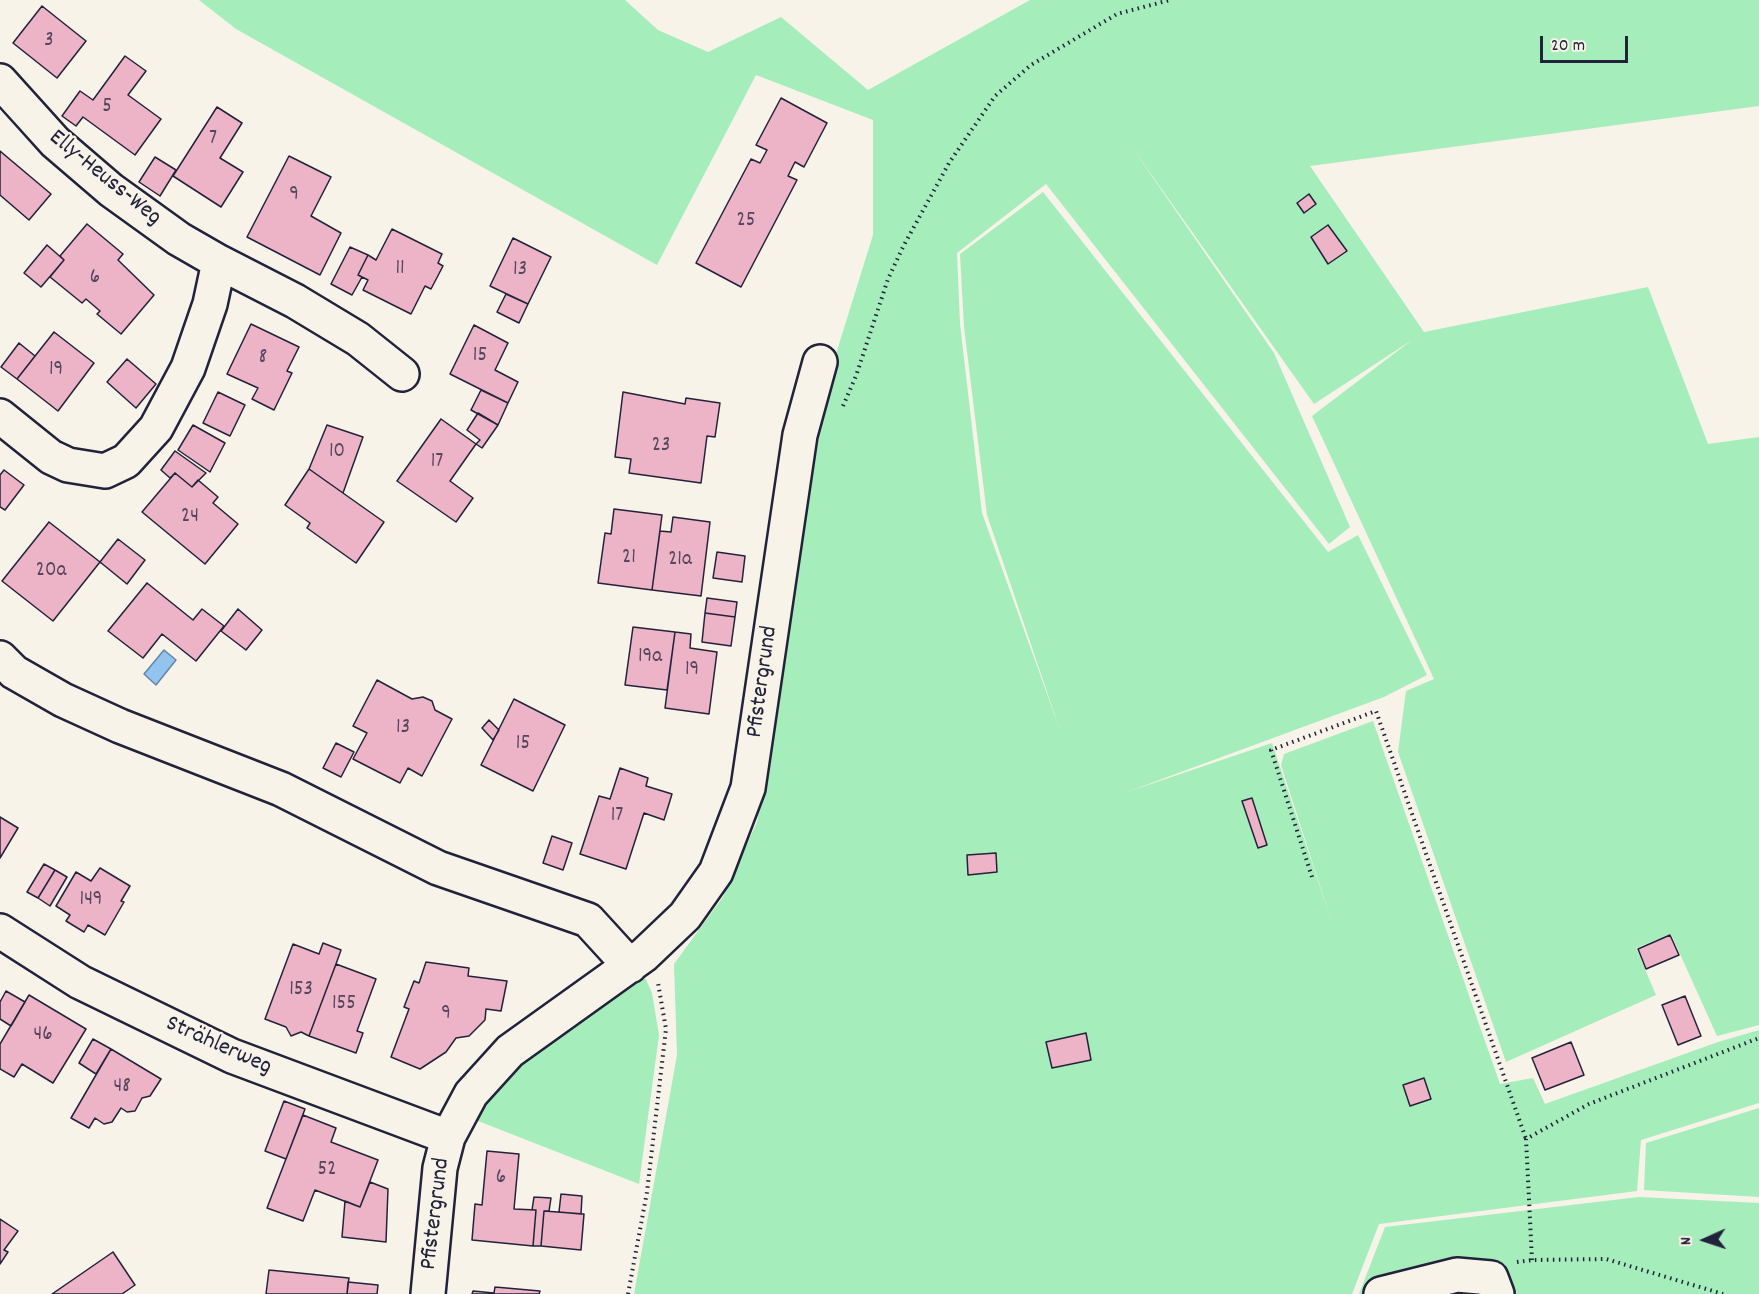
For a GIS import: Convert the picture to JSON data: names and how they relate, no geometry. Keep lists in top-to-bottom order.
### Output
{
  "streets": {
    "street": ["Elly-Heuss-Weg", "Pfistergrund", "Strählerweg"]
  },
  "crossings": [
    ["Pfistergrund", "Strählerweg"]
  ],
  "house_numbers": [
    "3",
    "5",
    "7",
    "9",
    "25",
    "11",
    "13",
    "6",
    "15",
    "8",
    "19",
    "23",
    "10",
    "17",
    "24",
    "21",
    "21a",
    "20a",
    "19a",
    "19",
    "13",
    "15",
    "17",
    "149",
    "153",
    "155",
    "9",
    "46",
    "48",
    "52",
    "6"
  ],
  "scale_bar": "20 m",
  "north": "left"
}
